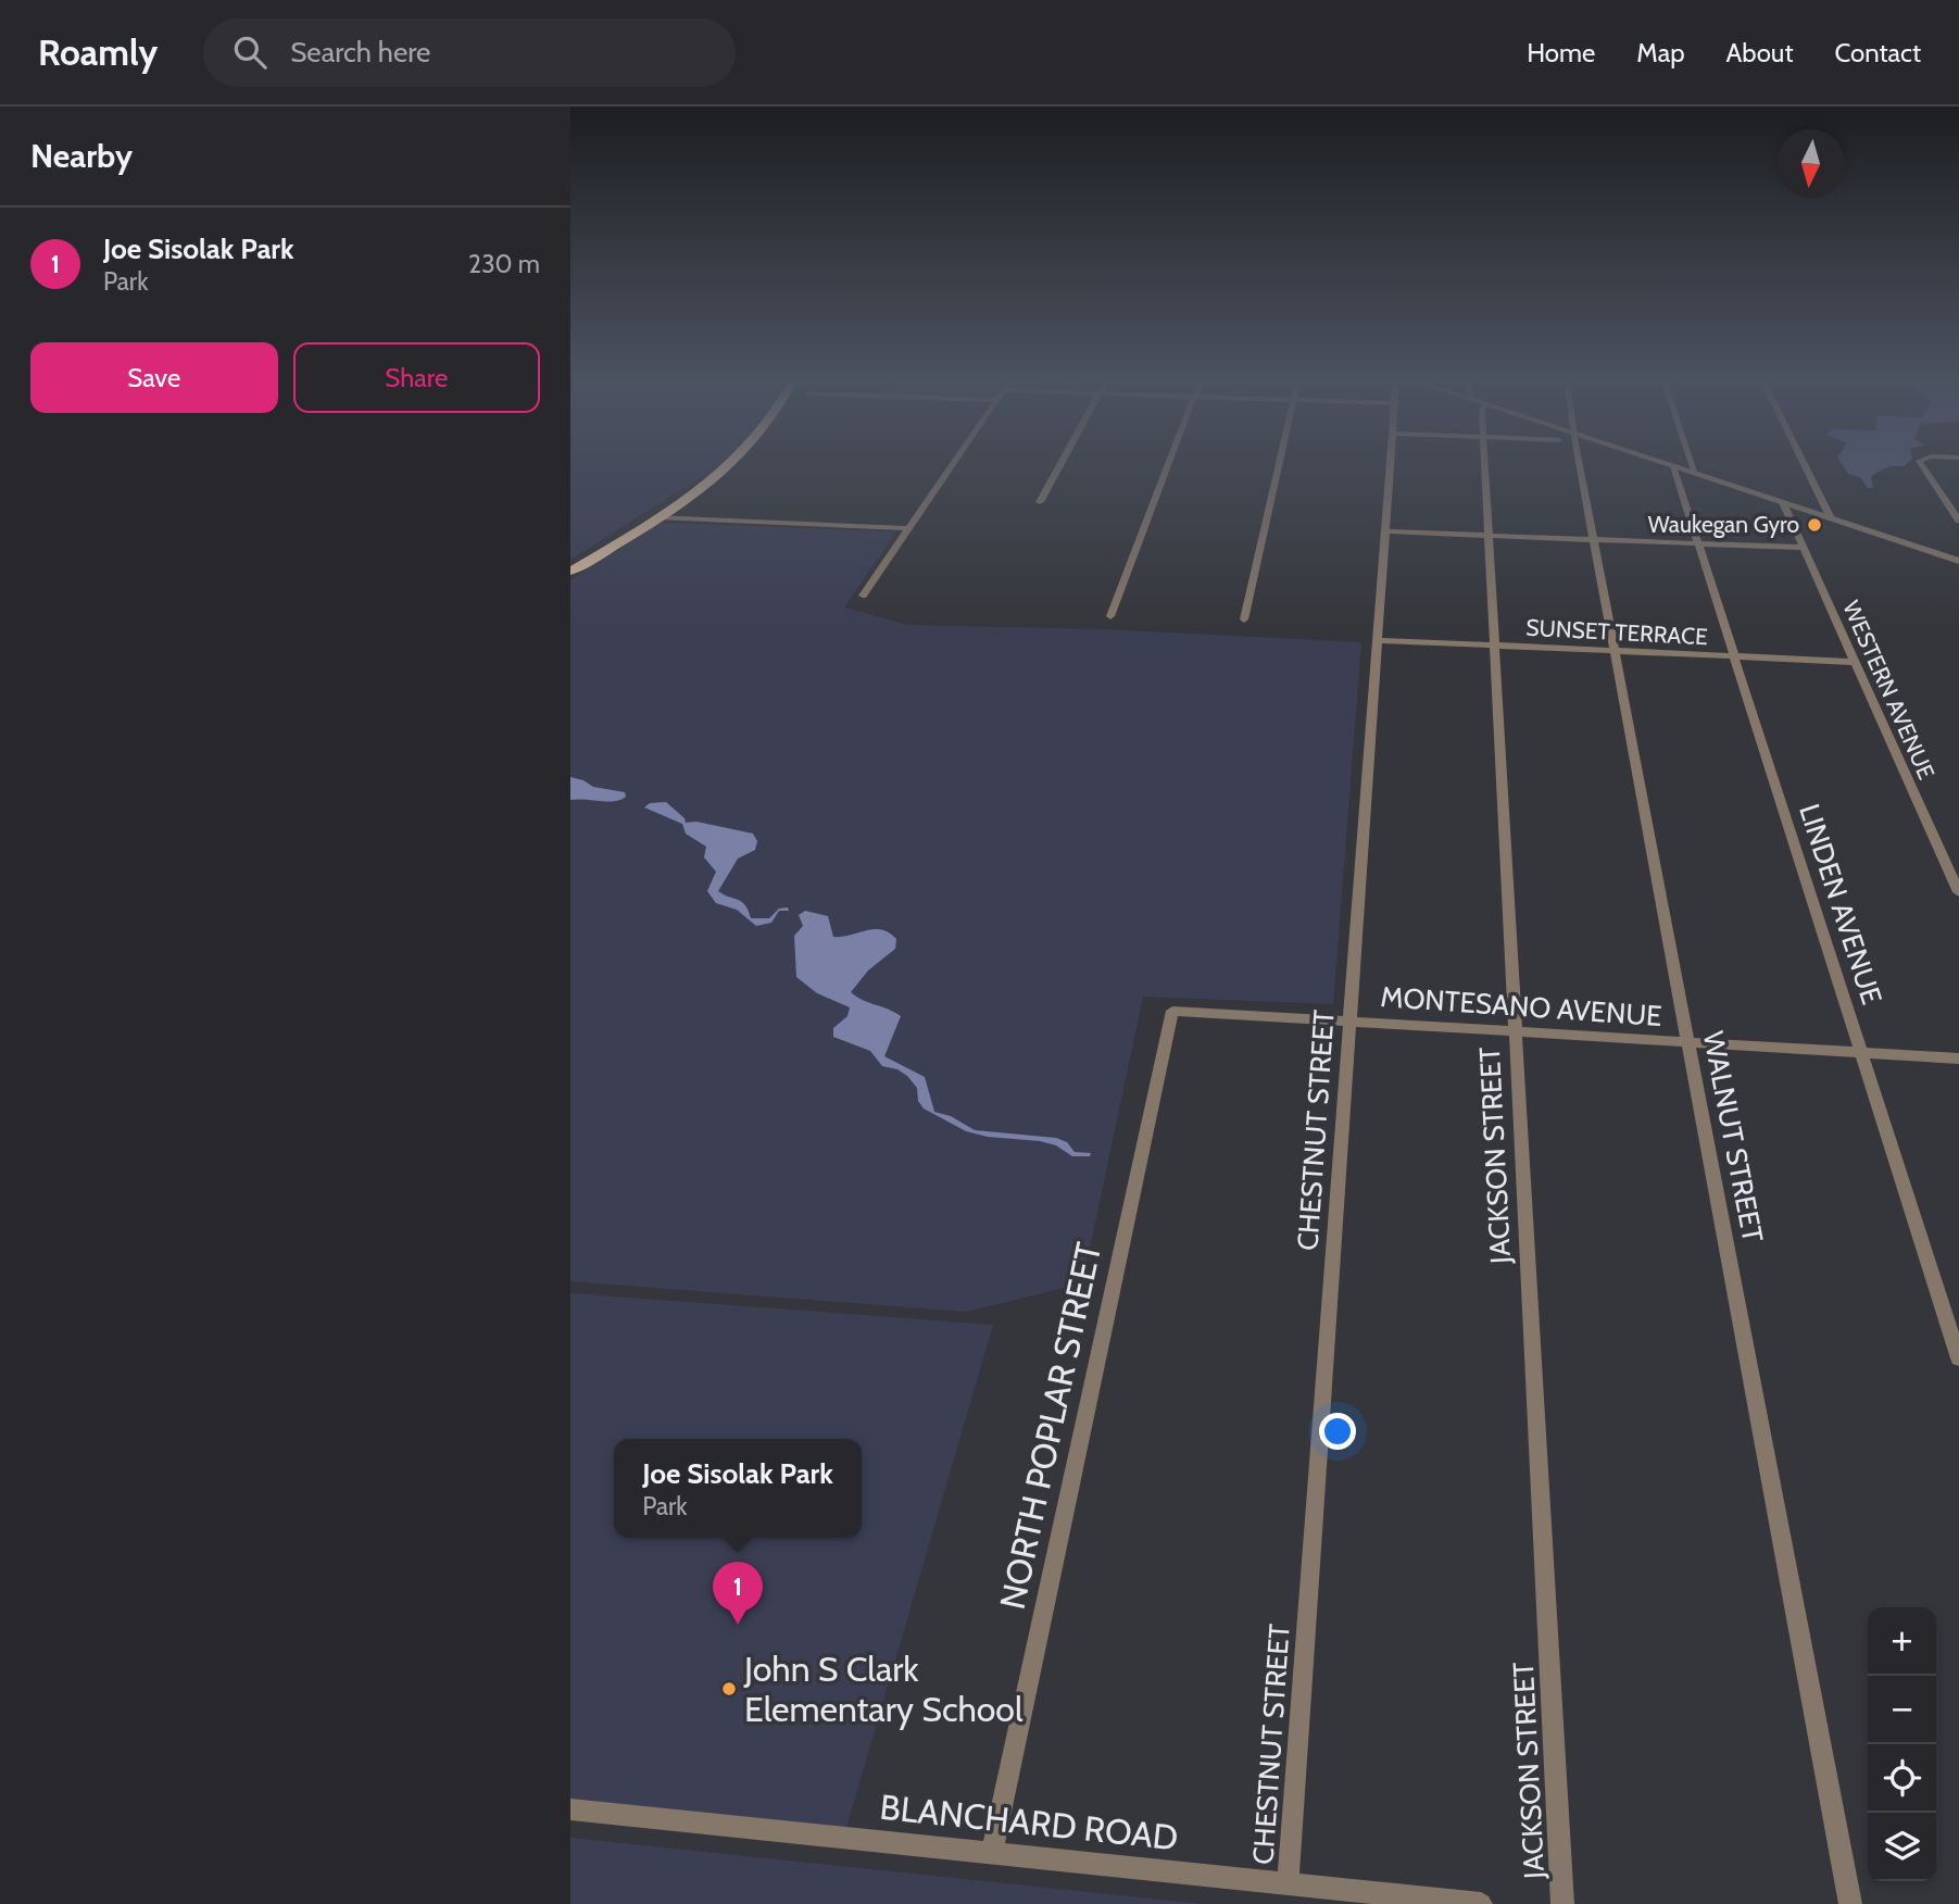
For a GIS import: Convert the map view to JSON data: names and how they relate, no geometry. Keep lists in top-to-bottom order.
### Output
{
  "streets": {
    "street": [
      "SUNSET TERRACE",
      "WESTERN AVENUE",
      "LINDEN AVENUE",
      "MONTESANO AVENUE",
      "CHESTNUT STREET",
      "WALNUT STREET",
      "JACKSON STREET",
      "NORTH POPLAR STREET",
      "BLANCHARD ROAD"
    ]
  },
  "crossings": [
    ["SUNSET TERRACE", "WESTERN AVENUE"],
    ["SUNSET TERRACE", "LINDEN AVENUE"],
    ["SUNSET TERRACE", "CHESTNUT STREET"],
    ["SUNSET TERRACE", "WALNUT STREET"],
    ["SUNSET TERRACE", "JACKSON STREET"],
    ["LINDEN AVENUE", "MONTESANO AVENUE"],
    ["MONTESANO AVENUE", "CHESTNUT STREET"],
    ["MONTESANO AVENUE", "WALNUT STREET"],
    ["MONTESANO AVENUE", "JACKSON STREET"],
    ["MONTESANO AVENUE", "NORTH POPLAR STREET"],
    ["CHESTNUT STREET", "BLANCHARD ROAD"],
    ["NORTH POPLAR STREET", "BLANCHARD ROAD"]
  ],
  "places": ["Waukegan Gyro", "John S Clark Elementary School"],
  "north": "bottom",
  "page": {
    "header": "Roamly",
    "search": "Search here",
    "nav": [
      "Home",
      "Map",
      "About",
      "Contact"
    ],
    "heading": "Nearby",
    "list": [
      {
        "mark": "1",
        "name": "Joe Sisolak Park",
        "note": "Park",
        "value": "230 m"
      }
    ],
    "buttons": ["Save", "Share"],
    "popup": ["Joe Sisolak Park", "Park"],
    "pins": "1",
    "map_buttons": ["+", "−"]
  }
}
